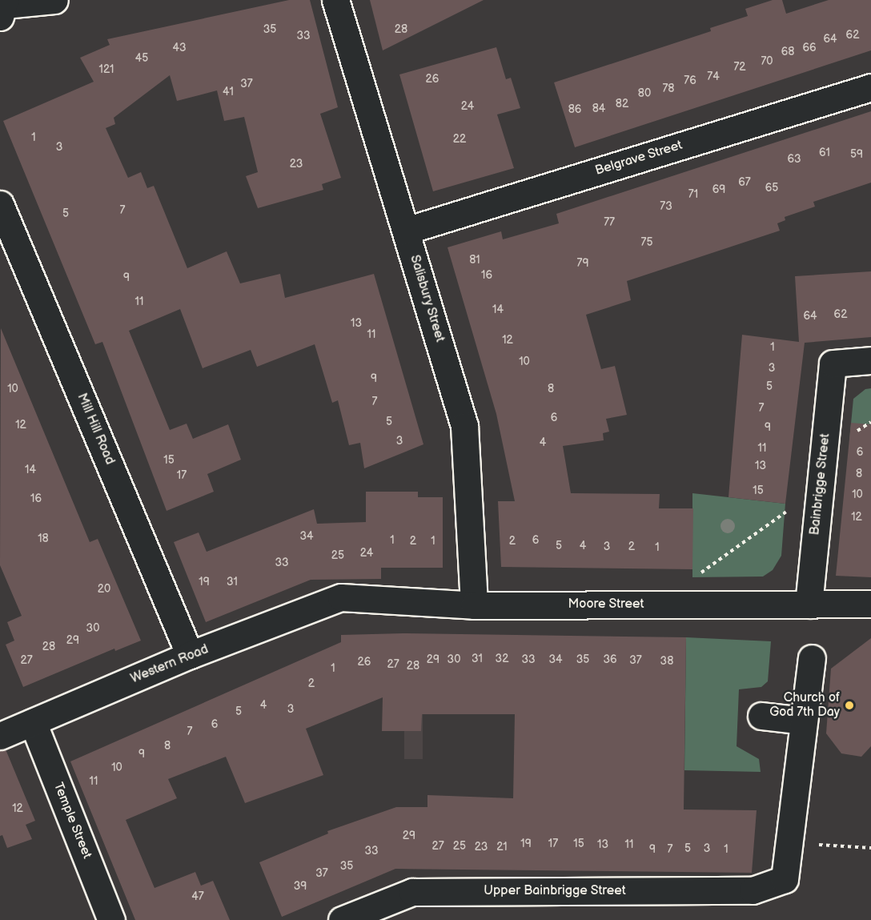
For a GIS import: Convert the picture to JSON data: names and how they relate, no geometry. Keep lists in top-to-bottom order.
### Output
{
  "streets": {
    "street": [
      "Belgrave Street",
      "Salisbury Street",
      "Mill Hill Road",
      "Bainbrigge Street",
      "Moore Street",
      "Western Road",
      "Temple Street",
      "Upper Bainbrigge Street"
    ]
  },
  "crossings": [
    ["Belgrave Street", "Salisbury Street"],
    ["Salisbury Street", "Moore Street"],
    ["Mill Hill Road", "Western Road"],
    ["Bainbrigge Street", "Moore Street"],
    ["Moore Street", "Western Road"],
    ["Western Road", "Temple Street"]
  ],
  "places": ["Church of God 7th Day"],
  "house_numbers": [
    "35",
    "28",
    "62",
    "33",
    "64",
    "43",
    "66",
    "68",
    "45",
    "70",
    "72",
    "121",
    "74",
    "26",
    "76",
    "37",
    "78",
    "41",
    "80",
    "82",
    "24",
    "84",
    "86",
    "1",
    "22",
    "3",
    "61",
    "59",
    "63",
    "23",
    "67",
    "65",
    "69",
    "71",
    "73",
    "7",
    "5",
    "77",
    "75",
    "81",
    "79",
    "16",
    "9",
    "11",
    "14",
    "62",
    "64",
    "13",
    "11",
    "12",
    "1",
    "10",
    "3",
    "9",
    "5",
    "10",
    "8",
    "7",
    "7",
    "6",
    "5",
    "12",
    "9",
    "3",
    "4",
    "11",
    "6",
    "15",
    "13",
    "14",
    "8",
    "17",
    "15",
    "10",
    "16",
    "12",
    "34",
    "18",
    "1",
    "6",
    "2",
    "1",
    "2",
    "5",
    "4",
    "3",
    "2",
    "1",
    "24",
    "25",
    "33",
    "19",
    "31",
    "20",
    "30",
    "29",
    "28",
    "31",
    "32",
    "29",
    "30",
    "33",
    "34",
    "35",
    "36",
    "27",
    "37",
    "38",
    "26",
    "27",
    "28",
    "1",
    "2",
    "4",
    "3",
    "5",
    "6",
    "7",
    "8",
    "9",
    "10",
    "11",
    "12",
    "29",
    "19",
    "17",
    "15",
    "13",
    "11",
    "27",
    "25",
    "23",
    "21",
    "5",
    "3",
    "9",
    "7",
    "1",
    "33",
    "35",
    "37",
    "39",
    "47"
  ]
}
